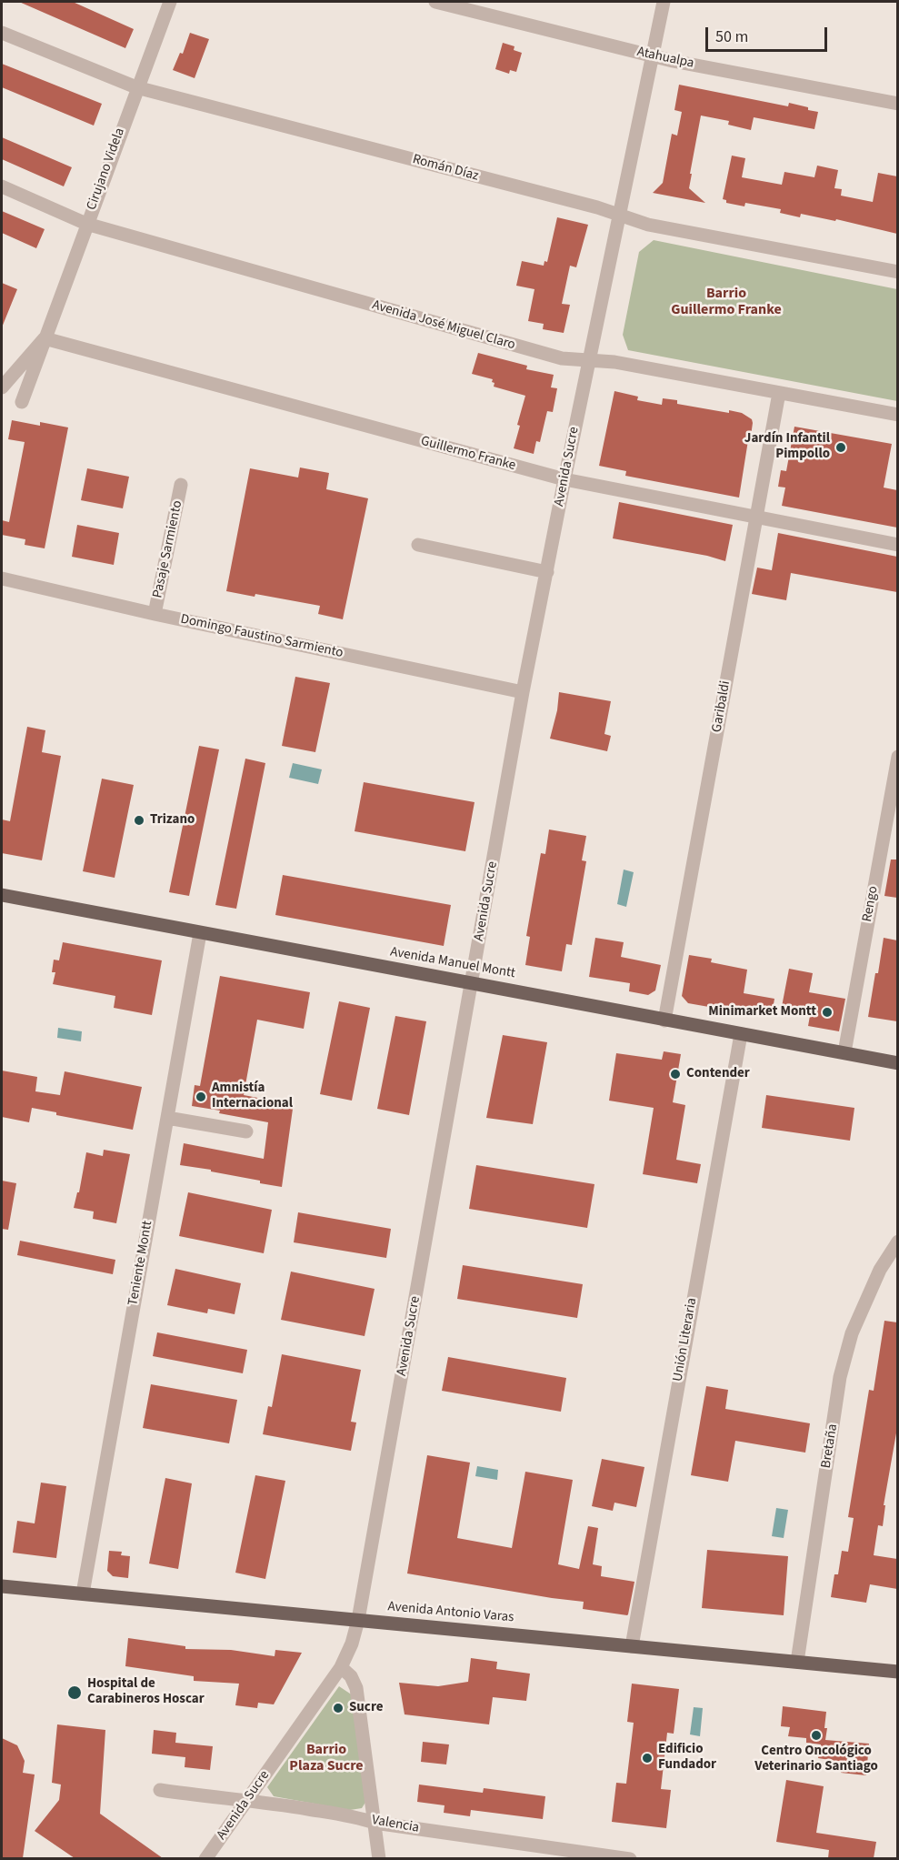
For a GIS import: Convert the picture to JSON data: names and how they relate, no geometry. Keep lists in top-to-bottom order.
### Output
{
  "streets": {
    "main road": ["Avenida Manuel Montt", "Avenida Antonio Varas"],
    "street": [
      "Atahualpa",
      "Román Díaz",
      "Cirujano Videla",
      "Avenida José Miguel Claro",
      "Guillermo Franke",
      "Avenida Sucre",
      "Pasaje Sarmiento",
      "Domingo Faustino Sarmiento",
      "Garibaldi",
      "Rengo",
      "Teniente Montt",
      "Unión Literaria",
      "Bretaña",
      "Valencia"
    ]
  },
  "crossings": [
    ["Atahualpa", "Avenida Sucre"],
    ["Román Díaz", "Cirujano Videla"],
    ["Román Díaz", "Avenida Sucre"],
    ["Cirujano Videla", "Avenida José Miguel Claro"],
    ["Cirujano Videla", "Guillermo Franke"],
    ["Avenida José Miguel Claro", "Avenida Sucre"],
    ["Avenida José Miguel Claro", "Garibaldi"],
    ["Guillermo Franke", "Avenida Sucre"],
    ["Guillermo Franke", "Garibaldi"],
    ["Avenida Sucre", "Domingo Faustino Sarmiento"],
    ["Avenida Sucre", "Avenida Manuel Montt"],
    ["Avenida Sucre", "Avenida Antonio Varas"],
    ["Avenida Sucre", "Valencia"],
    ["Pasaje Sarmiento", "Domingo Faustino Sarmiento"],
    ["Garibaldi", "Avenida Manuel Montt"],
    ["Rengo", "Avenida Manuel Montt"],
    ["Avenida Manuel Montt", "Teniente Montt"],
    ["Avenida Manuel Montt", "Unión Literaria"],
    ["Teniente Montt", "Avenida Antonio Varas"],
    ["Unión Literaria", "Avenida Antonio Varas"],
    ["Bretaña", "Avenida Antonio Varas"]
  ],
  "districts": ["Barrio Guillermo Franke", "Barrio Plaza Sucre"],
  "places": [
    "Jardín Infantil Pimpollo",
    "Trizano",
    "Minimarket Montt",
    "Contender",
    "Amnistía Internacional",
    "Hospital de Carabineros Hoscar",
    "Sucre",
    "Centro Oncológico Veterinario Santiago",
    "Edificio Fundador"
  ],
  "scale_bar": "50 m"
}
